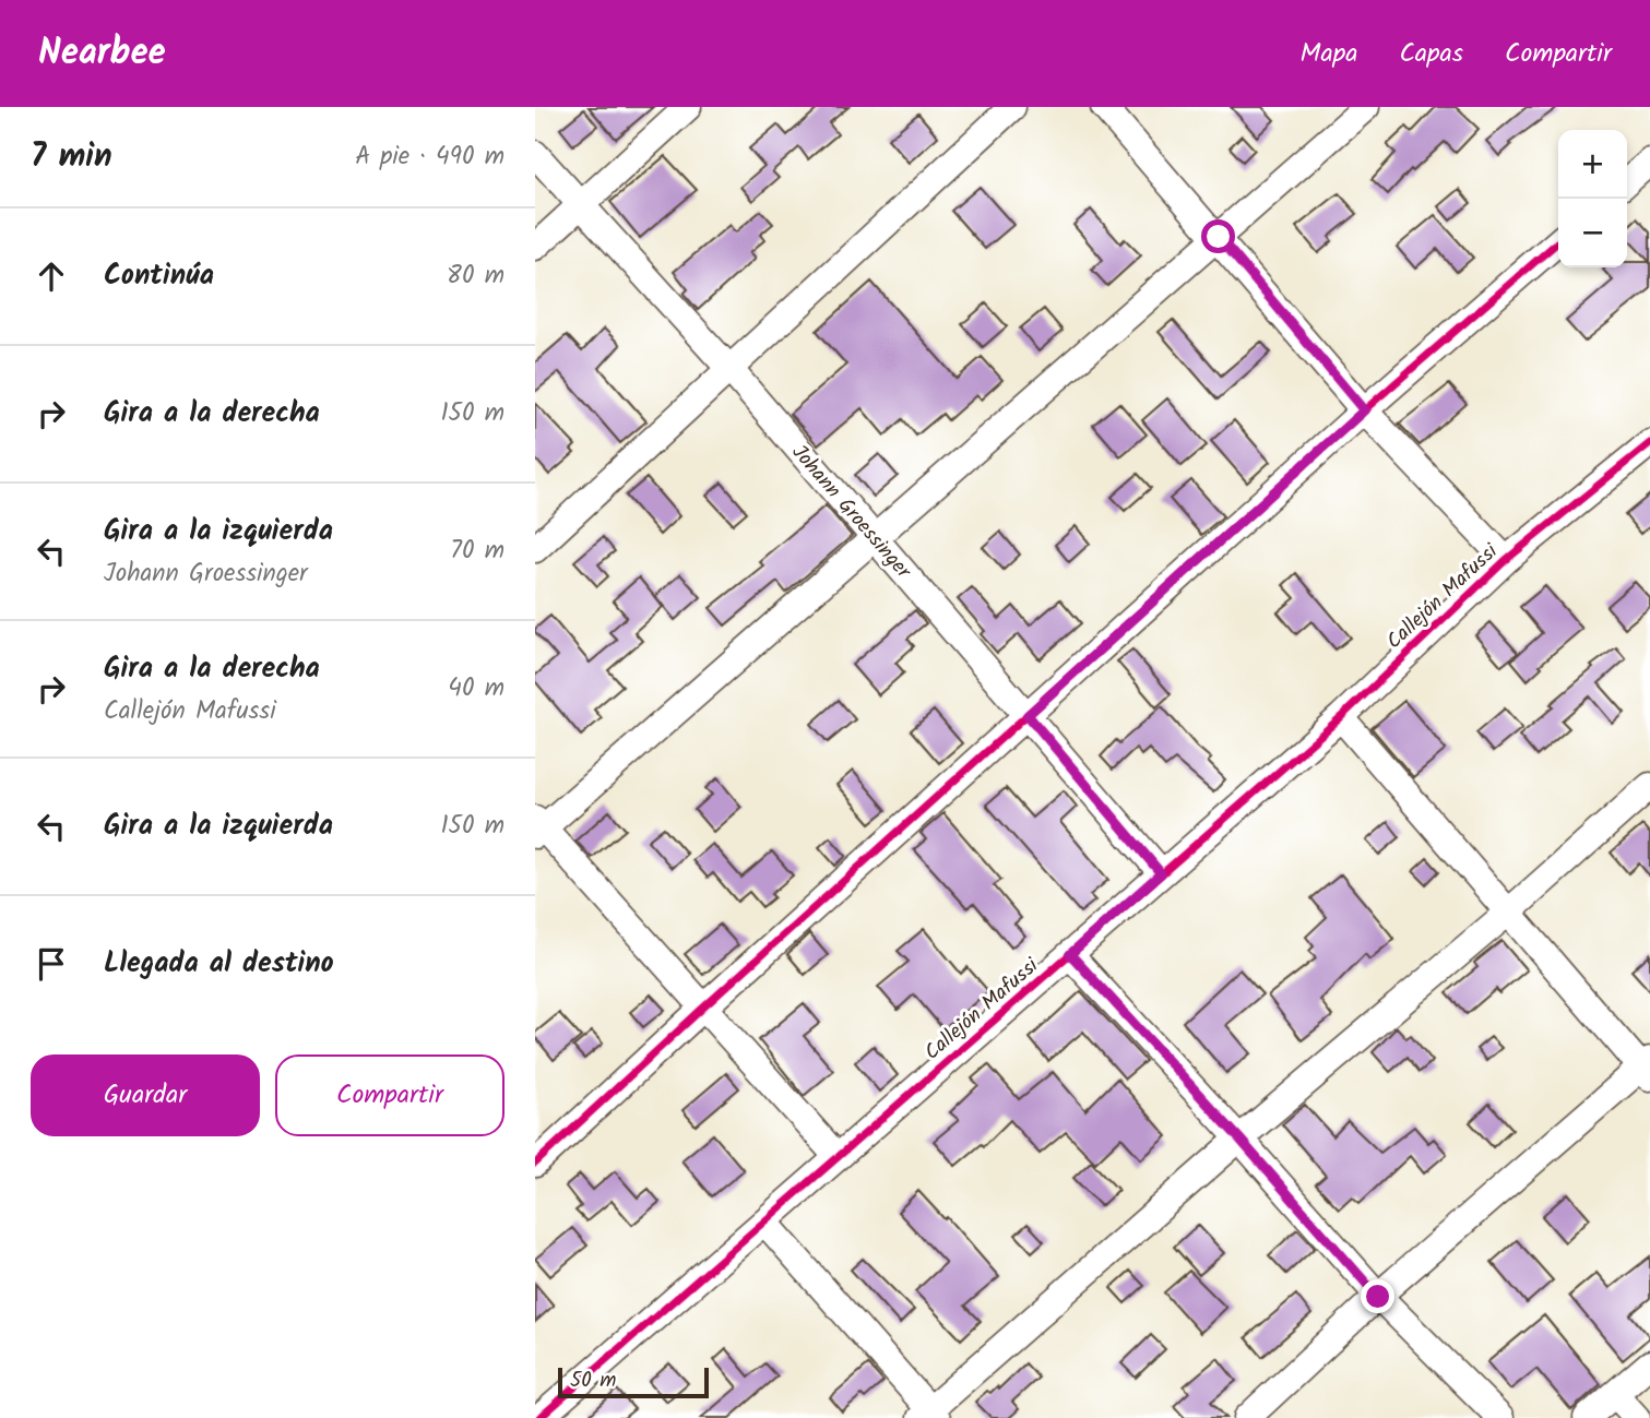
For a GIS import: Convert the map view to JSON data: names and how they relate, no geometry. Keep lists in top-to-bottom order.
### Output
{
  "streets": {
    "street": ["Johann Groessinger", "Callejón Mafussi"]
  },
  "crossings": [
    ["Johann Groessinger", "Callejón Mafussi"]
  ],
  "scale_bar": "50 m",
  "page": {
    "header": "Nearbee",
    "nav": ["Mapa", "Capas", "Compartir"],
    "heading": ["7 min", "A pie · 490 m"],
    "map_buttons": ["+", "−"],
    "list": [
      ["Continúa", "80 m"],
      ["Gira a la derecha", "150 m"],
      ["Gira a la izquierda", "Johann Groessinger", "70 m"],
      ["Gira a la derecha", "Callejón Mafussi", "40 m"],
      ["Gira a la izquierda", "150 m"],
      "Llegada al destino"
    ],
    "buttons": ["Guardar", "Compartir"],
    "scale": "50 m"
  }
}
